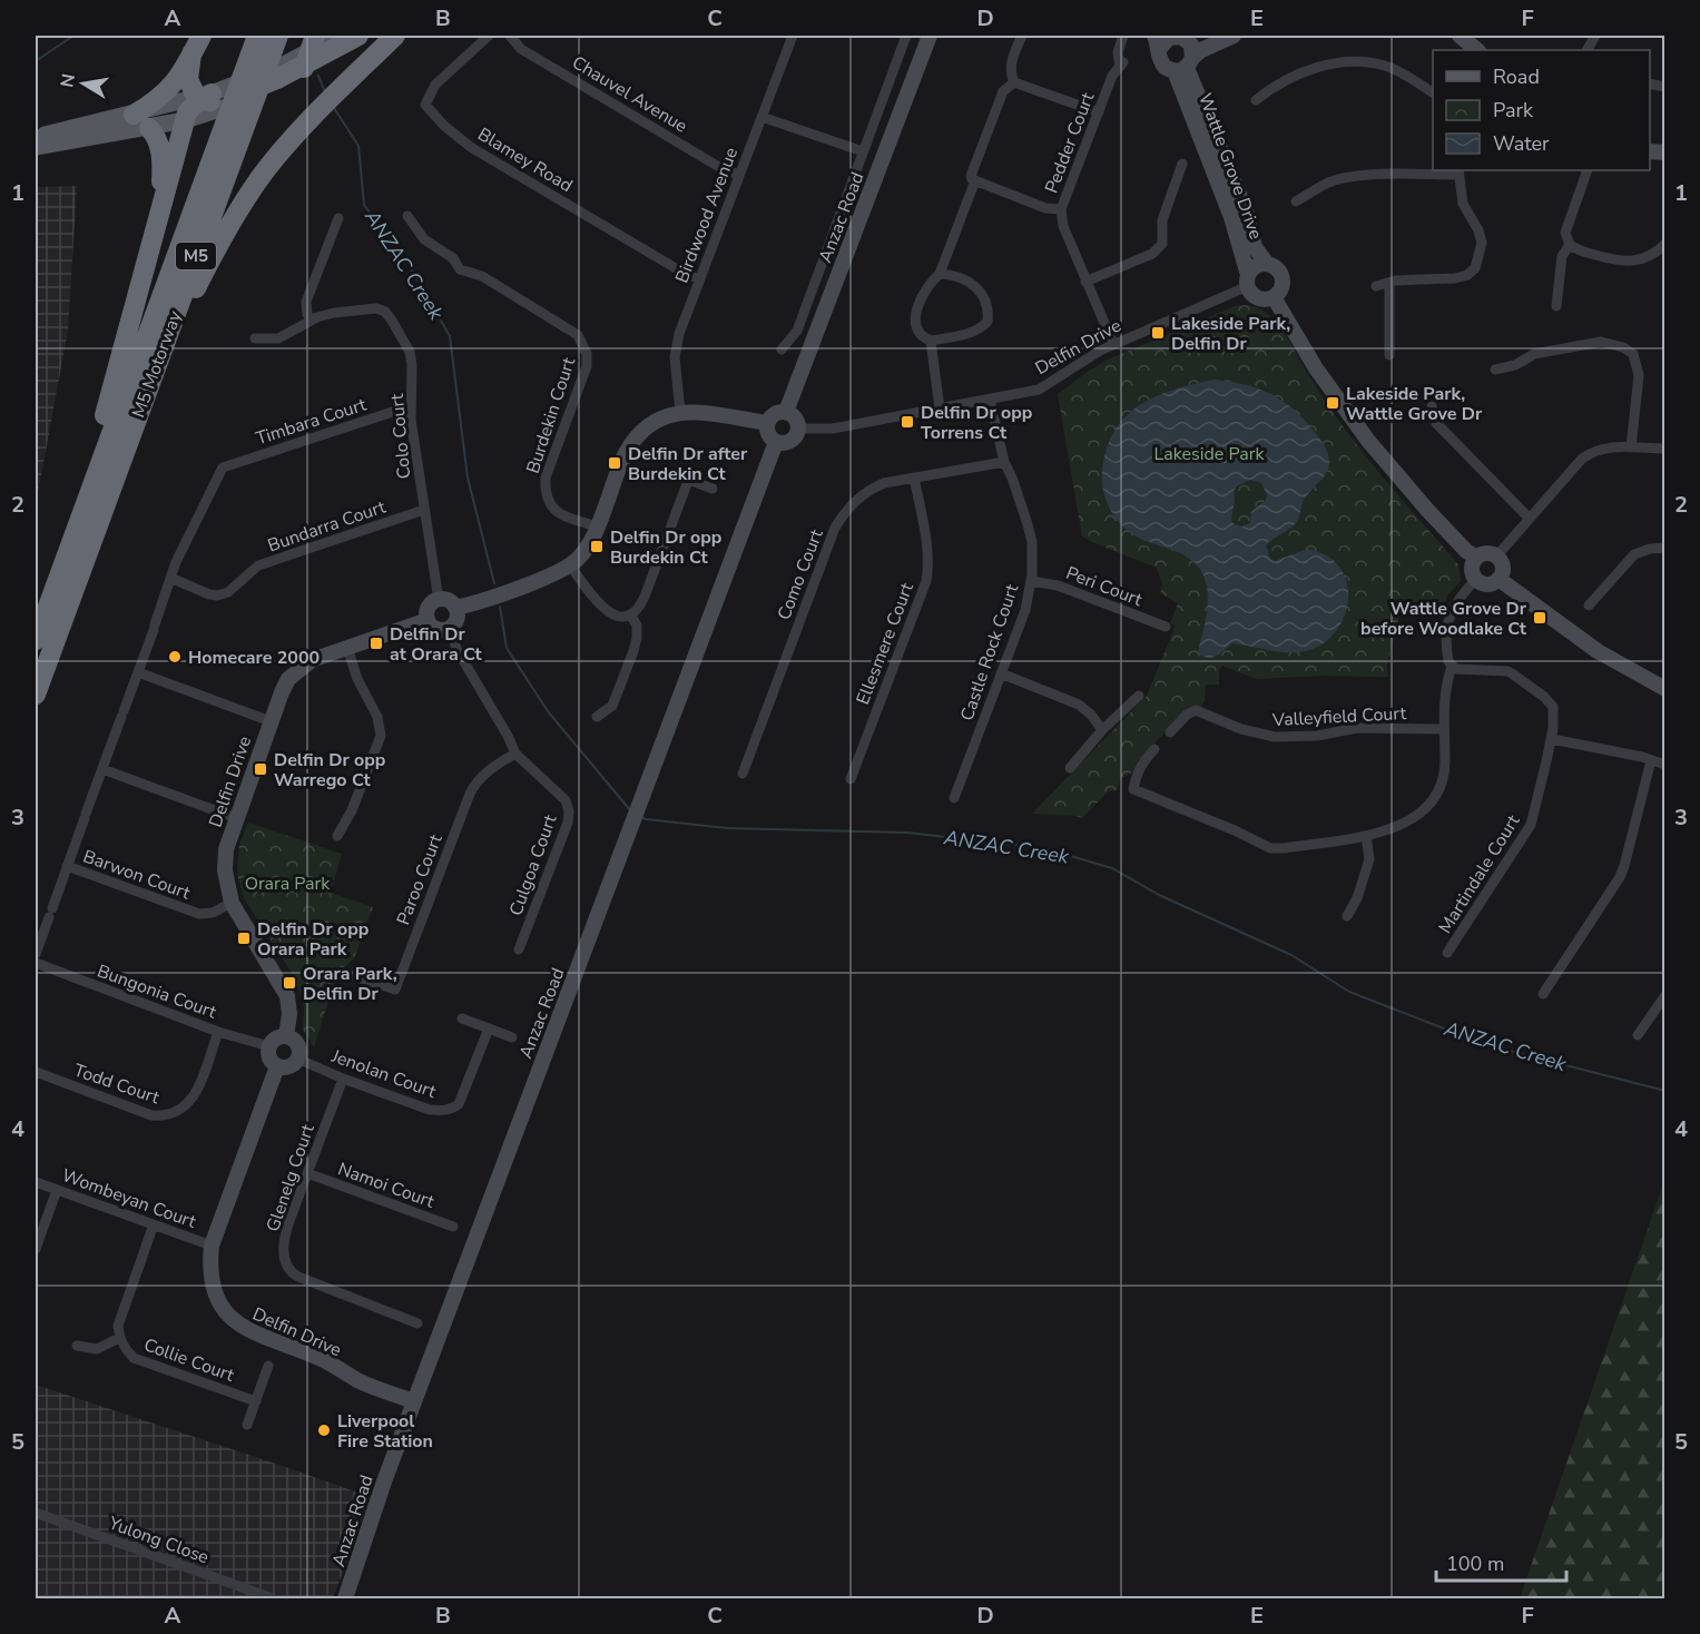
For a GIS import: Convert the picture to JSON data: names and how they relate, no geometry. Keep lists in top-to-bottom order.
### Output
{
  "streets": {
    "highway": ["M5", "M5 Motorway"],
    "street": [
      "Chauvel Avenue",
      "Pedder Court",
      "Blamey Road",
      "Wattle Grove Drive",
      "Birdwood Avenue",
      "Anzac Road",
      "Delfin Drive",
      "Burdekin Court",
      "Timbara Court",
      "Colo Court",
      "Bundarra Court",
      "Como Court",
      "Peri Court",
      "Ellesmere Court",
      "Castle Rock Court",
      "Valleyfield Court",
      "Culgoa Court",
      "Barwon Court",
      "Martindale Court",
      "Paroo Court",
      "Bungonia Court",
      "Jenolan Court",
      "Todd Court",
      "Glenelg Court",
      "Namoi Court",
      "Wombeyan Court",
      "Collie Court",
      "Yulong Close"
    ]
  },
  "crossings": [
    ["Chauvel Avenue", "Birdwood Avenue"],
    ["Pedder Court", "Delfin Drive"],
    ["Blamey Road", "Birdwood Avenue"],
    ["Wattle Grove Drive", "Delfin Drive"],
    ["Anzac Road", "Delfin Drive"],
    ["Delfin Drive", "Colo Court"],
    ["Delfin Drive", "Castle Rock Court"],
    ["Delfin Drive", "Culgoa Court"],
    ["Delfin Drive", "Barwon Court"],
    ["Delfin Drive", "Bungonia Court"],
    ["Delfin Drive", "Jenolan Court"],
    ["Delfin Drive", "Wombeyan Court"],
    ["Timbara Court", "Colo Court"],
    ["Timbara Court", "Bundarra Court"],
    ["Colo Court", "Bundarra Court"],
    ["Colo Court", "Culgoa Court"],
    ["Como Court", "Ellesmere Court"],
    ["Como Court", "Castle Rock Court"],
    ["Peri Court", "Castle Rock Court"],
    ["Culgoa Court", "Paroo Court"],
    ["Bungonia Court", "Jenolan Court"],
    ["Bungonia Court", "Todd Court"],
    ["Jenolan Court", "Glenelg Court"],
    ["Glenelg Court", "Namoi Court"],
    ["Wombeyan Court", "Collie Court"]
  ],
  "water": ["ANZAC Creek"],
  "parks": ["Lakeside Park", "Orara Park"],
  "places": {
    "transit": [
      "Lakeside Park, Delfin Dr",
      "Lakeside Park, Wattle Grove Dr",
      "Delfin Dr opp Torrens Ct",
      "Delfin Dr after Burdekin Ct",
      "Delfin Dr opp Burdekin Ct",
      "Wattle Grove Dr before Woodlake Ct",
      "Delfin Dr at Orara Ct",
      "Delfin Dr opp Warrego Ct",
      "Delfin Dr opp Orara Park",
      "Orara Park, Delfin Dr"
    ],
    "other": ["Homecare 2000", "Liverpool Fire Station"]
  },
  "legend": ["Road", "Park", "Water"],
  "scale_bar": "100 m",
  "north": "left",
  "grid": {
    "columns": [
      "A",
      "B",
      "C",
      "D",
      "E",
      "F"
    ],
    "rows": [
      "1",
      "2",
      "3",
      "4",
      "5"
    ]
  }
}
